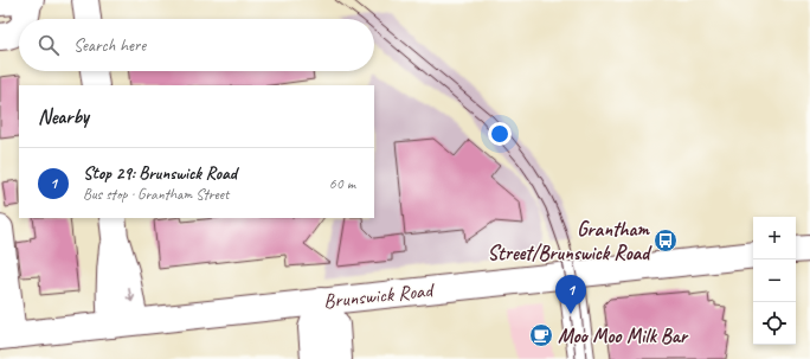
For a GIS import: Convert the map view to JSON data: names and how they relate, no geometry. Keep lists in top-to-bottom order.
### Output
{
  "streets": {
    "main road": ["Brunswick Road"]
  },
  "places": {
    "bus stop": ["Grantham Street/Brunswick Road"],
    "cafe": ["Moo Moo Milk Bar"]
  },
  "page": {
    "search": "Search here",
    "heading": "Nearby",
    "list": [
      {
        "mark": "1",
        "name": "Stop 29: Brunswick Road",
        "note": "Bus stop · Grantham Street",
        "value": "60 m"
      }
    ],
    "map_buttons": ["+", "−"],
    "pins": "1"
  }
}
